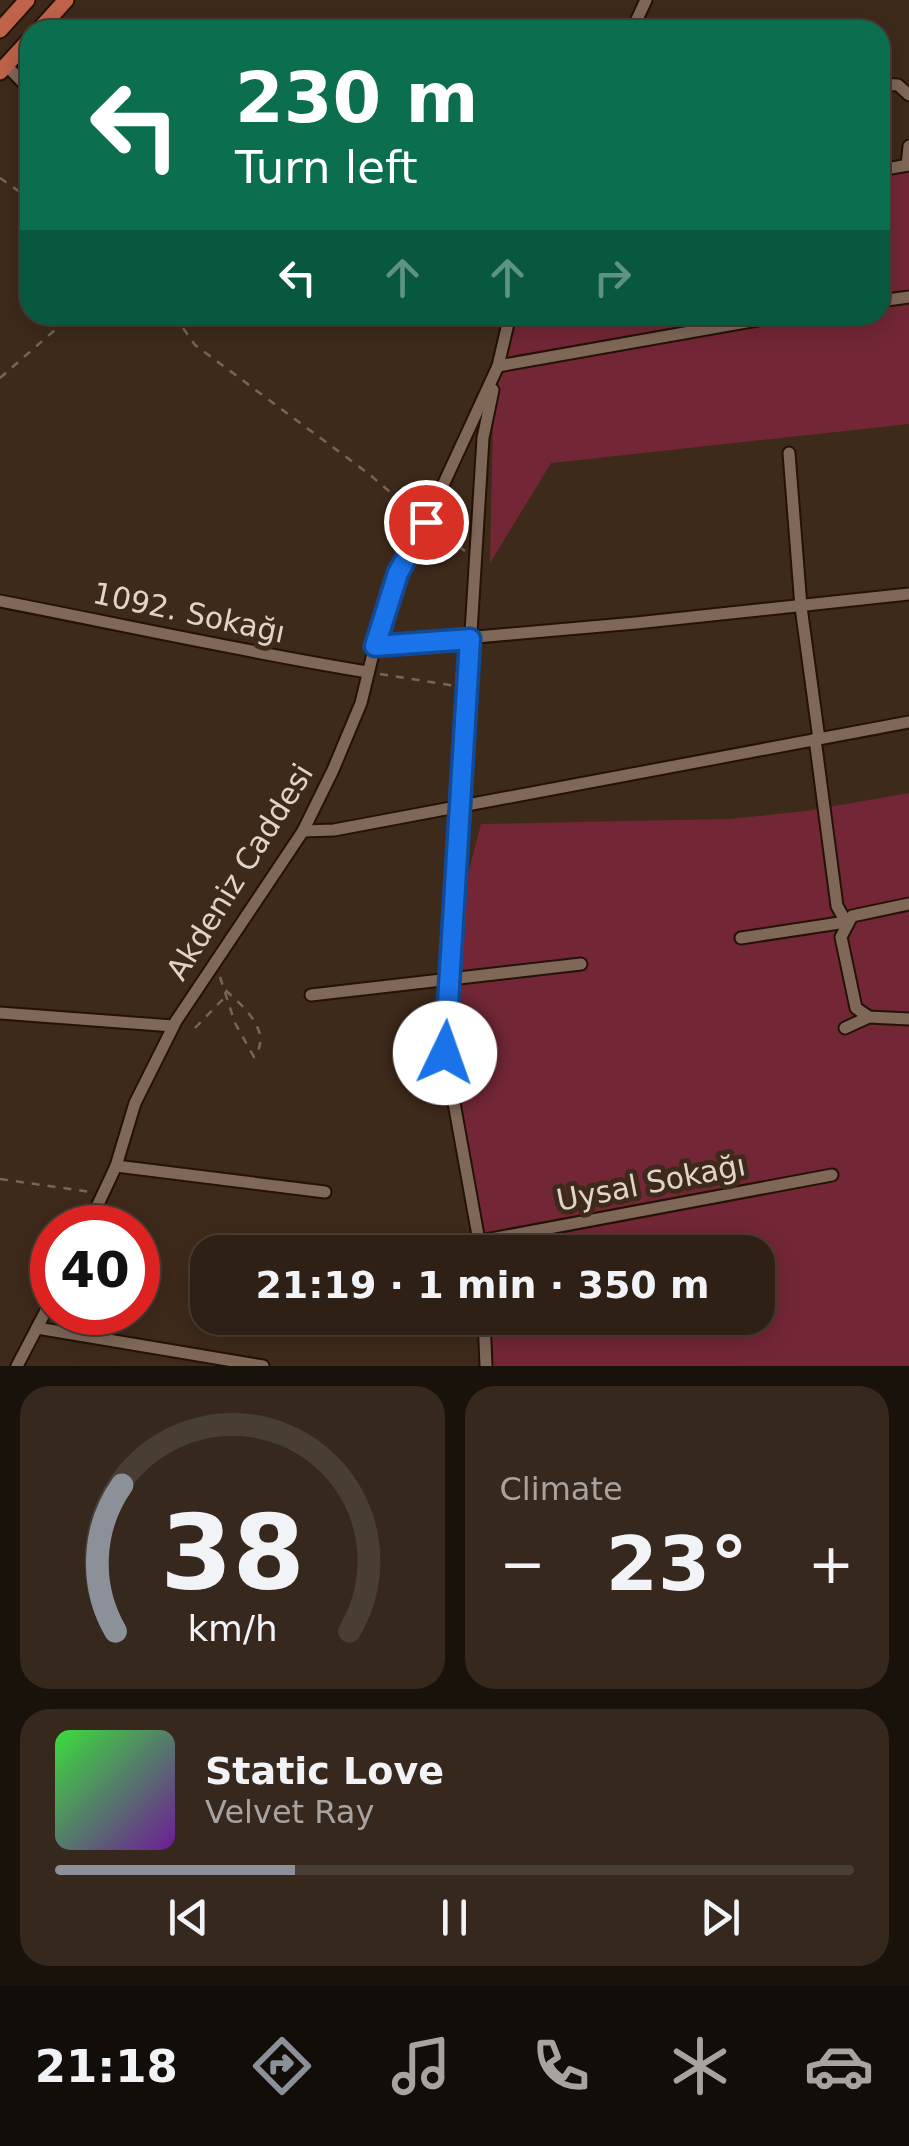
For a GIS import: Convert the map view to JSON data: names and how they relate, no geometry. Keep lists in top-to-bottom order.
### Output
{
  "streets": {
    "street": ["1092. Sokağı", "Akdeniz Caddesi", "Uysal Sokağı"]
  },
  "crossings": [
    ["1092. Sokağı", "Akdeniz Caddesi"]
  ],
  "page": {
    "turn": ["230 m", "Turn left"],
    "limit": "40",
    "trip": "21:19 · 1 min · 350 m",
    "tile": "Climate",
    "heat": ["−", "23°", "+"],
    "song": ["Static Love", "Velvet Ray"],
    "tabs": "21:18",
    "gauge": ["38", "km/h"]
  }
}
